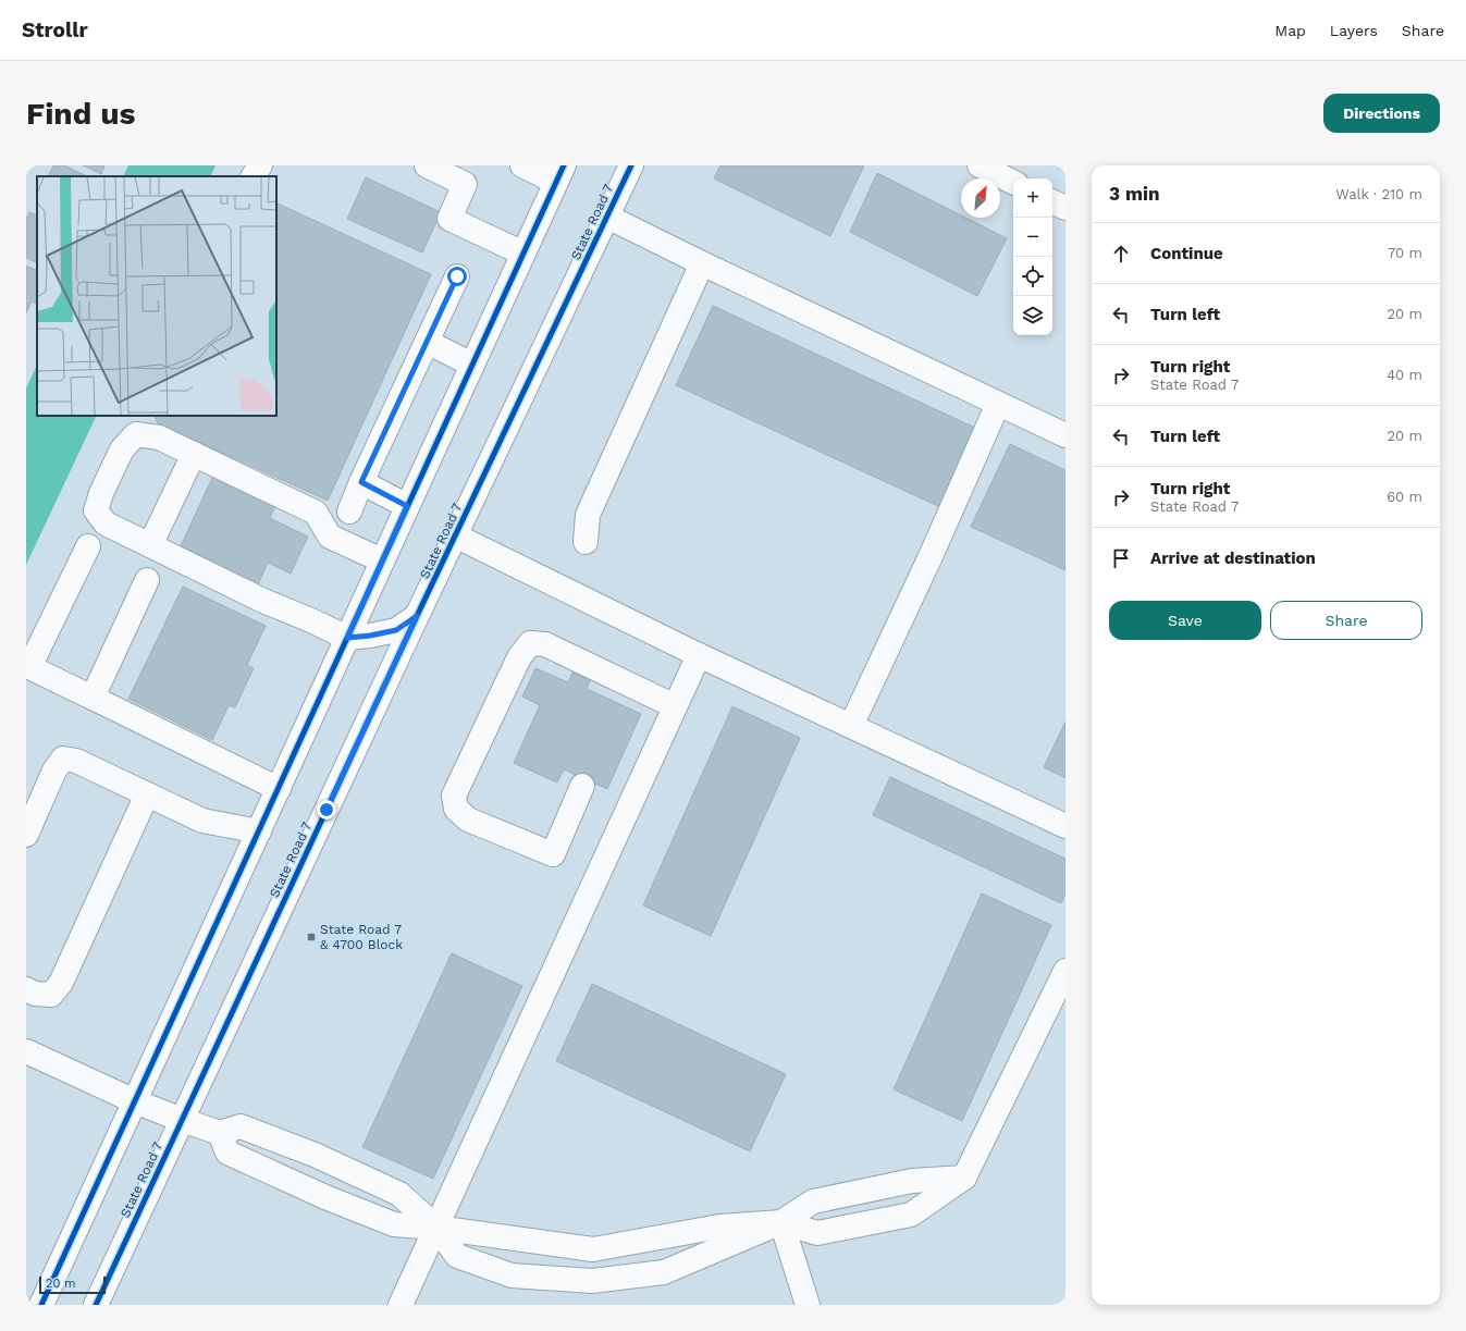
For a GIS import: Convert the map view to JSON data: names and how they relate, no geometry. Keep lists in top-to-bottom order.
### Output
{
  "streets": {
    "main road": ["State Road 7"]
  },
  "places": {
    "transit": ["State Road 7 & 4700 Block"]
  },
  "scale_bar": "20 m",
  "north": "top right",
  "page": {
    "header": "Strollr",
    "nav": ["Map", "Layers", "Share"],
    "buttons": [
      "Directions",
      ["Save", "Share"]
    ],
    "title": "Find us",
    "heading": ["3 min", "Walk · 210 m"],
    "map_buttons": ["+", "−"],
    "list": [
      ["Continue", "70 m"],
      ["Turn left", "20 m"],
      ["Turn right", "State Road 7", "40 m"],
      ["Turn left", "20 m"],
      ["Turn right", "State Road 7", "60 m"],
      "Arrive at destination"
    ],
    "scale": "20 m"
  }
}
